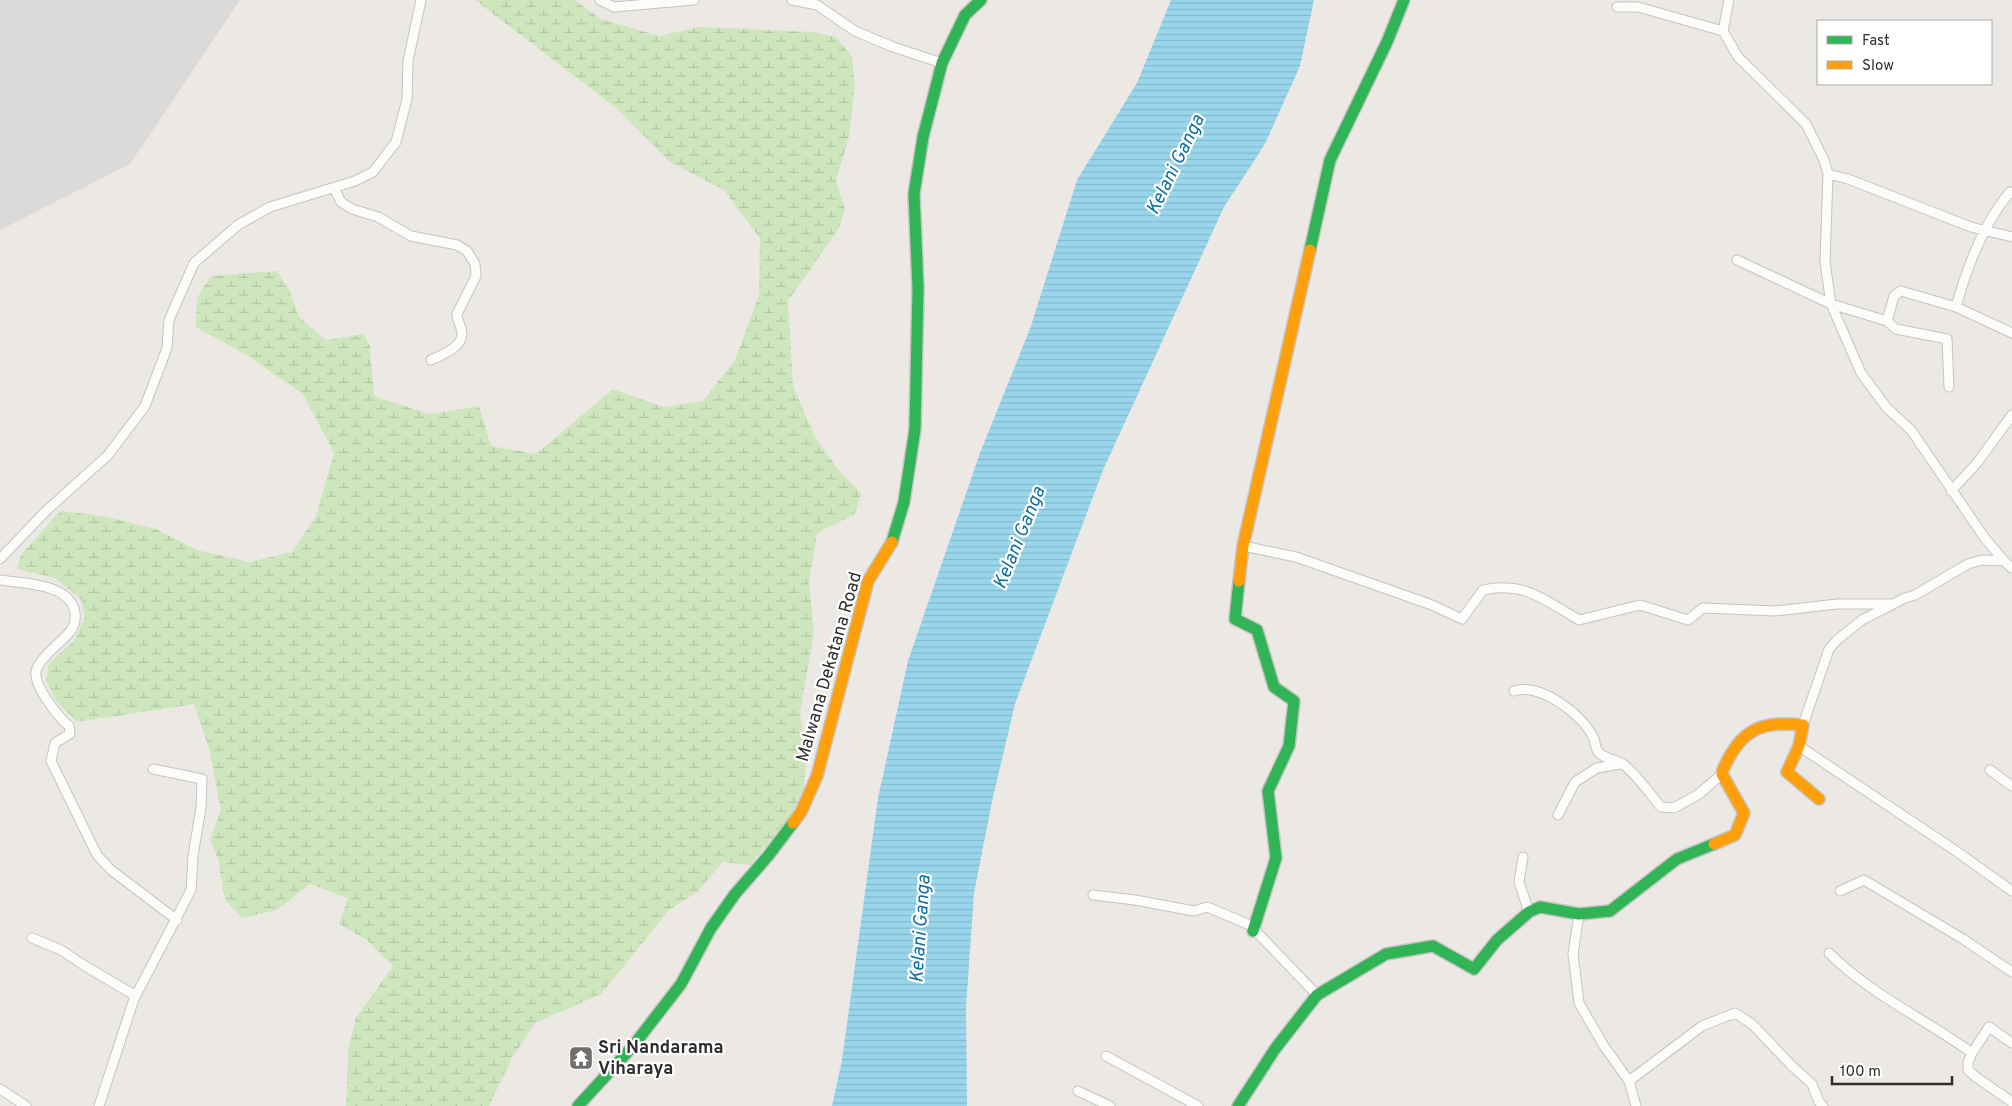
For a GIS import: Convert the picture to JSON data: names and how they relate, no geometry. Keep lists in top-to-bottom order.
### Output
{
  "streets": {
    "street": ["Malwana Dekatana Road"]
  },
  "water": ["Kelani Ganga"],
  "places": {
    "temple": ["Sri Nandarama Viharaya"]
  },
  "legend": ["Fast", "Slow"],
  "scale_bar": "100 m"
}
